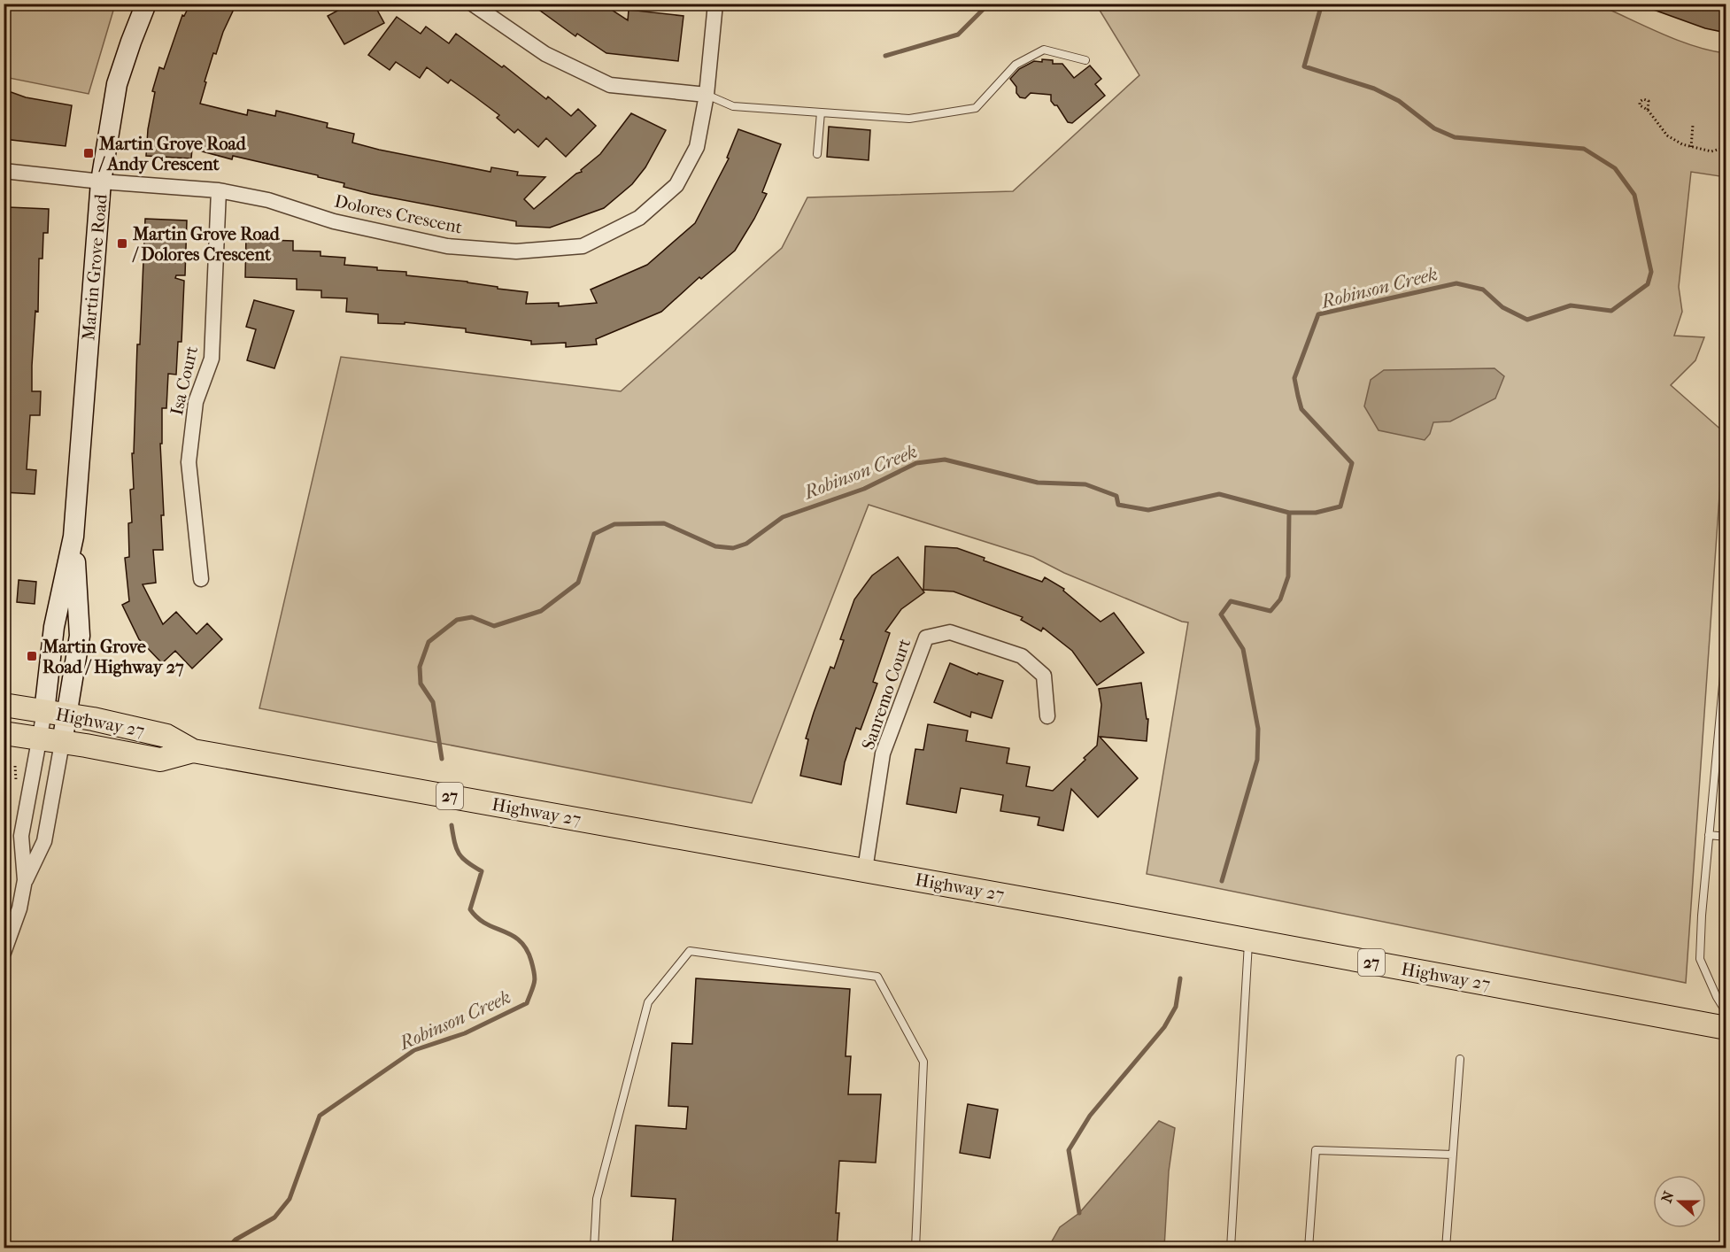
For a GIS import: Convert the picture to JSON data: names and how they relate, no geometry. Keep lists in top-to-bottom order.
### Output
{
  "streets": {
    "main road": ["Highway 27", "27"],
    "street": [
      "Dolores Crescent",
      "Martin Grove Road",
      "Isa Court",
      "Sanremo Court"
    ]
  },
  "crossings": [
    ["Dolores Crescent", "Martin Grove Road"],
    ["Dolores Crescent", "Isa Court"],
    ["Martin Grove Road", "Highway 27"],
    ["Sanremo Court", "Highway 27"]
  ],
  "water": ["Robinson Creek"],
  "places": {
    "transit": ["Martin Grove Road / Andy Crescent", "Martin Grove Road / Dolores Crescent", "Martin Grove Road / Highway 27"]
  },
  "north": "left"
}
